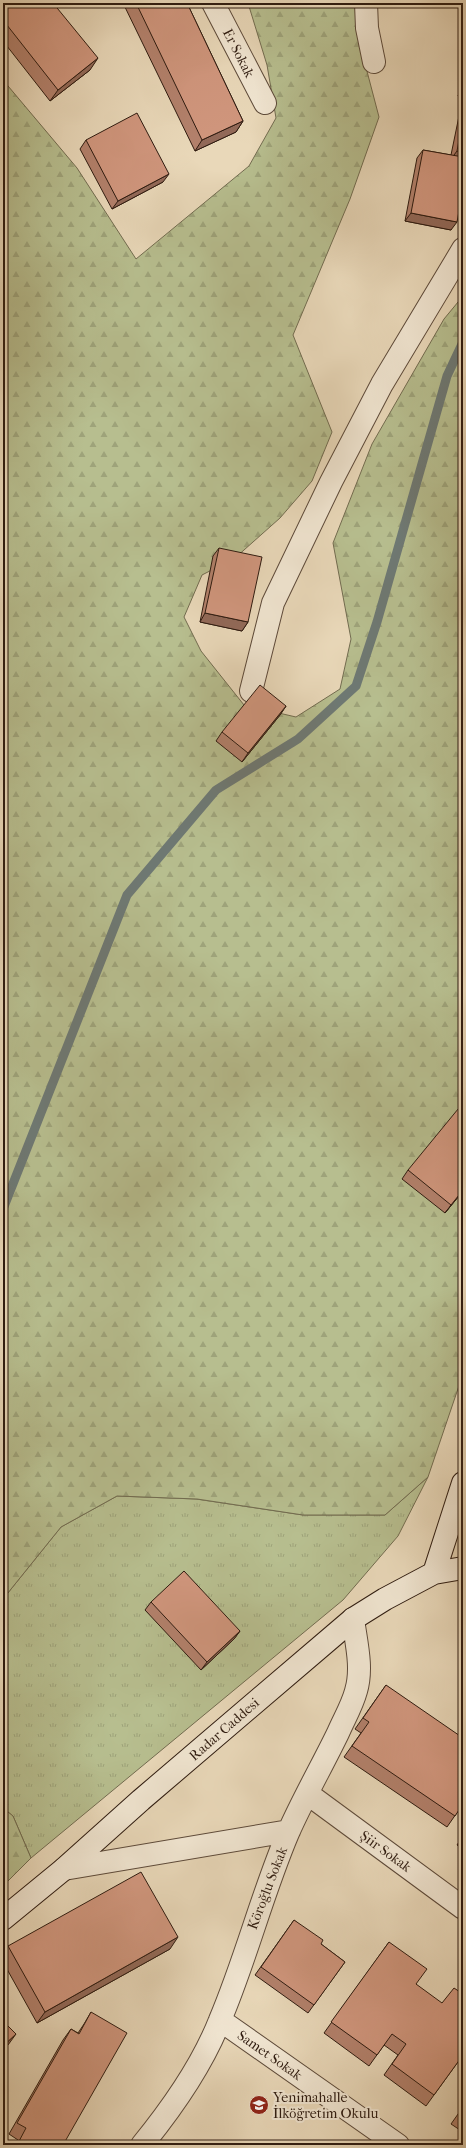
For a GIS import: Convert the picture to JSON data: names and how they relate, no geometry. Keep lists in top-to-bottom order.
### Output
{
  "streets": {
    "street": [
      "Er Sokak",
      "Radar Caddesi",
      "Şiir Sokak",
      "Köroğlu Sokak",
      "Samet Sokak"
    ]
  },
  "crossings": [
    ["Radar Caddesi", "Köroğlu Sokak"],
    ["Şiir Sokak", "Köroğlu Sokak"],
    ["Köroğlu Sokak", "Samet Sokak"]
  ],
  "places": {
    "school or university": ["Yenimahalle İlköğretim Okulu"]
  }
}
